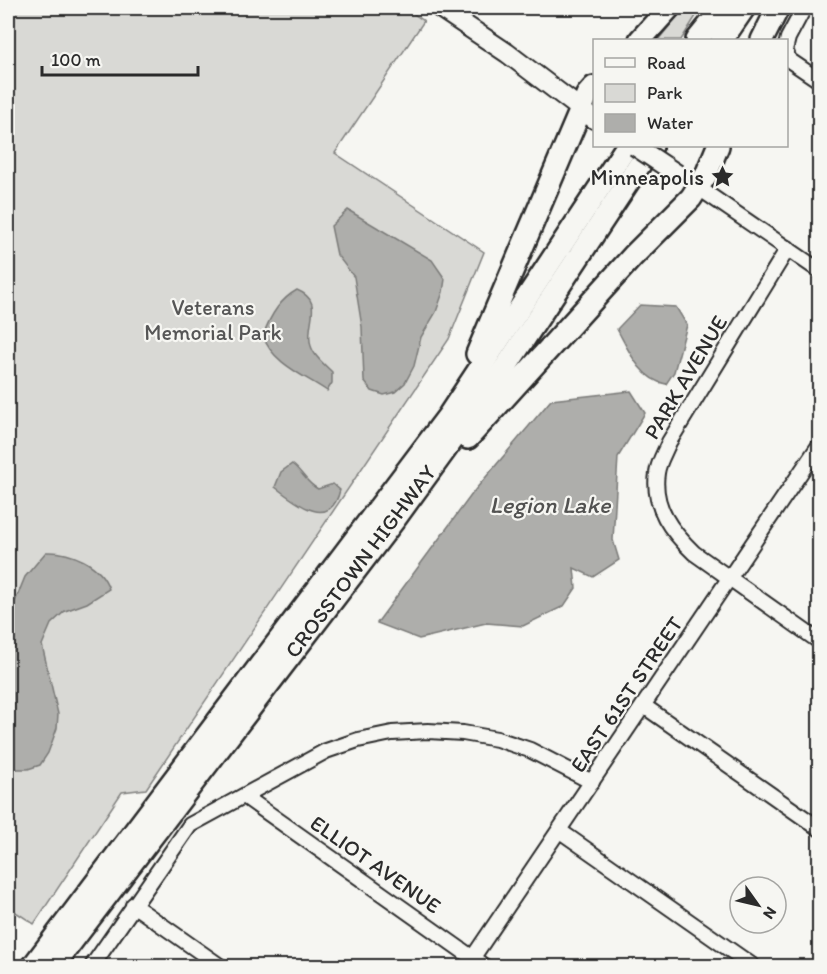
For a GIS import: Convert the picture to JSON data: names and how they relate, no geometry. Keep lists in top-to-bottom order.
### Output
{
  "streets": {
    "highway": ["CROSSTOWN HIGHWAY"],
    "street": ["PARK AVENUE", "EAST 61ST STREET", "ELLIOT AVENUE"]
  },
  "crossings": [
    ["PARK AVENUE", "EAST 61ST STREET"],
    ["EAST 61ST STREET", "ELLIOT AVENUE"]
  ],
  "water": ["Legion Lake"],
  "parks": ["Veterans Memorial Park"],
  "places": {
    "place": ["Minneapolis"]
  },
  "legend": ["Road", "Park", "Water"],
  "scale_bar": "100 m",
  "north": "bottom right"
}
